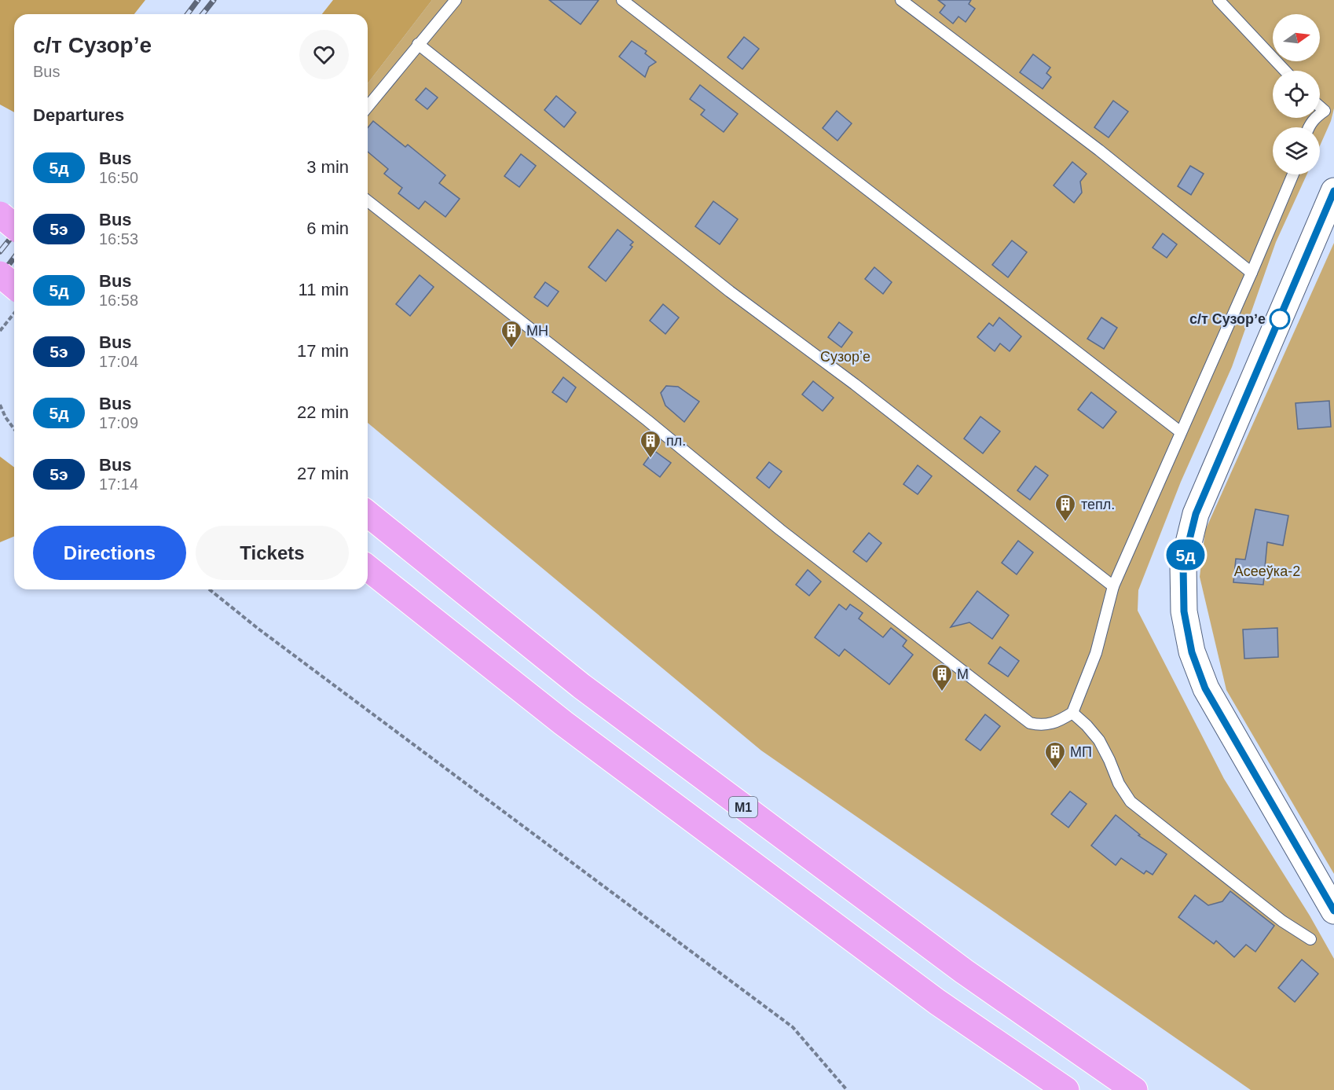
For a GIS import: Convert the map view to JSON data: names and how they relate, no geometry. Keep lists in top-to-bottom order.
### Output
{
  "streets": {
    "highway": ["М1"]
  },
  "parks": ["Сузорʼе", "Асееўка-2"],
  "places": {
    "other": ["с/т Сузорʼе"],
    "building": [
      "МН",
      "пл.",
      "тепл.",
      "М",
      "МП"
    ]
  },
  "lines": ["bus line 5д"],
  "north": "right",
  "page": {
    "on_map": "5д",
    "heading": [
      ["с/т Сузорʼе", "Bus"],
      "Departures"
    ],
    "list": [
      {
        "mark": "5д",
        "name": "Bus",
        "note": "16:50",
        "value": "3 min"
      },
      {
        "mark": "5э",
        "name": "Bus",
        "note": "16:53",
        "value": "6 min"
      },
      {
        "mark": "5д",
        "name": "Bus",
        "note": "16:58",
        "value": "11 min"
      },
      {
        "mark": "5э",
        "name": "Bus",
        "note": "17:04",
        "value": "17 min"
      },
      {
        "mark": "5д",
        "name": "Bus",
        "note": "17:09",
        "value": "22 min"
      },
      {
        "mark": "5э",
        "name": "Bus",
        "note": "17:14",
        "value": "27 min"
      }
    ],
    "buttons": ["Directions", "Tickets"]
  }
}
